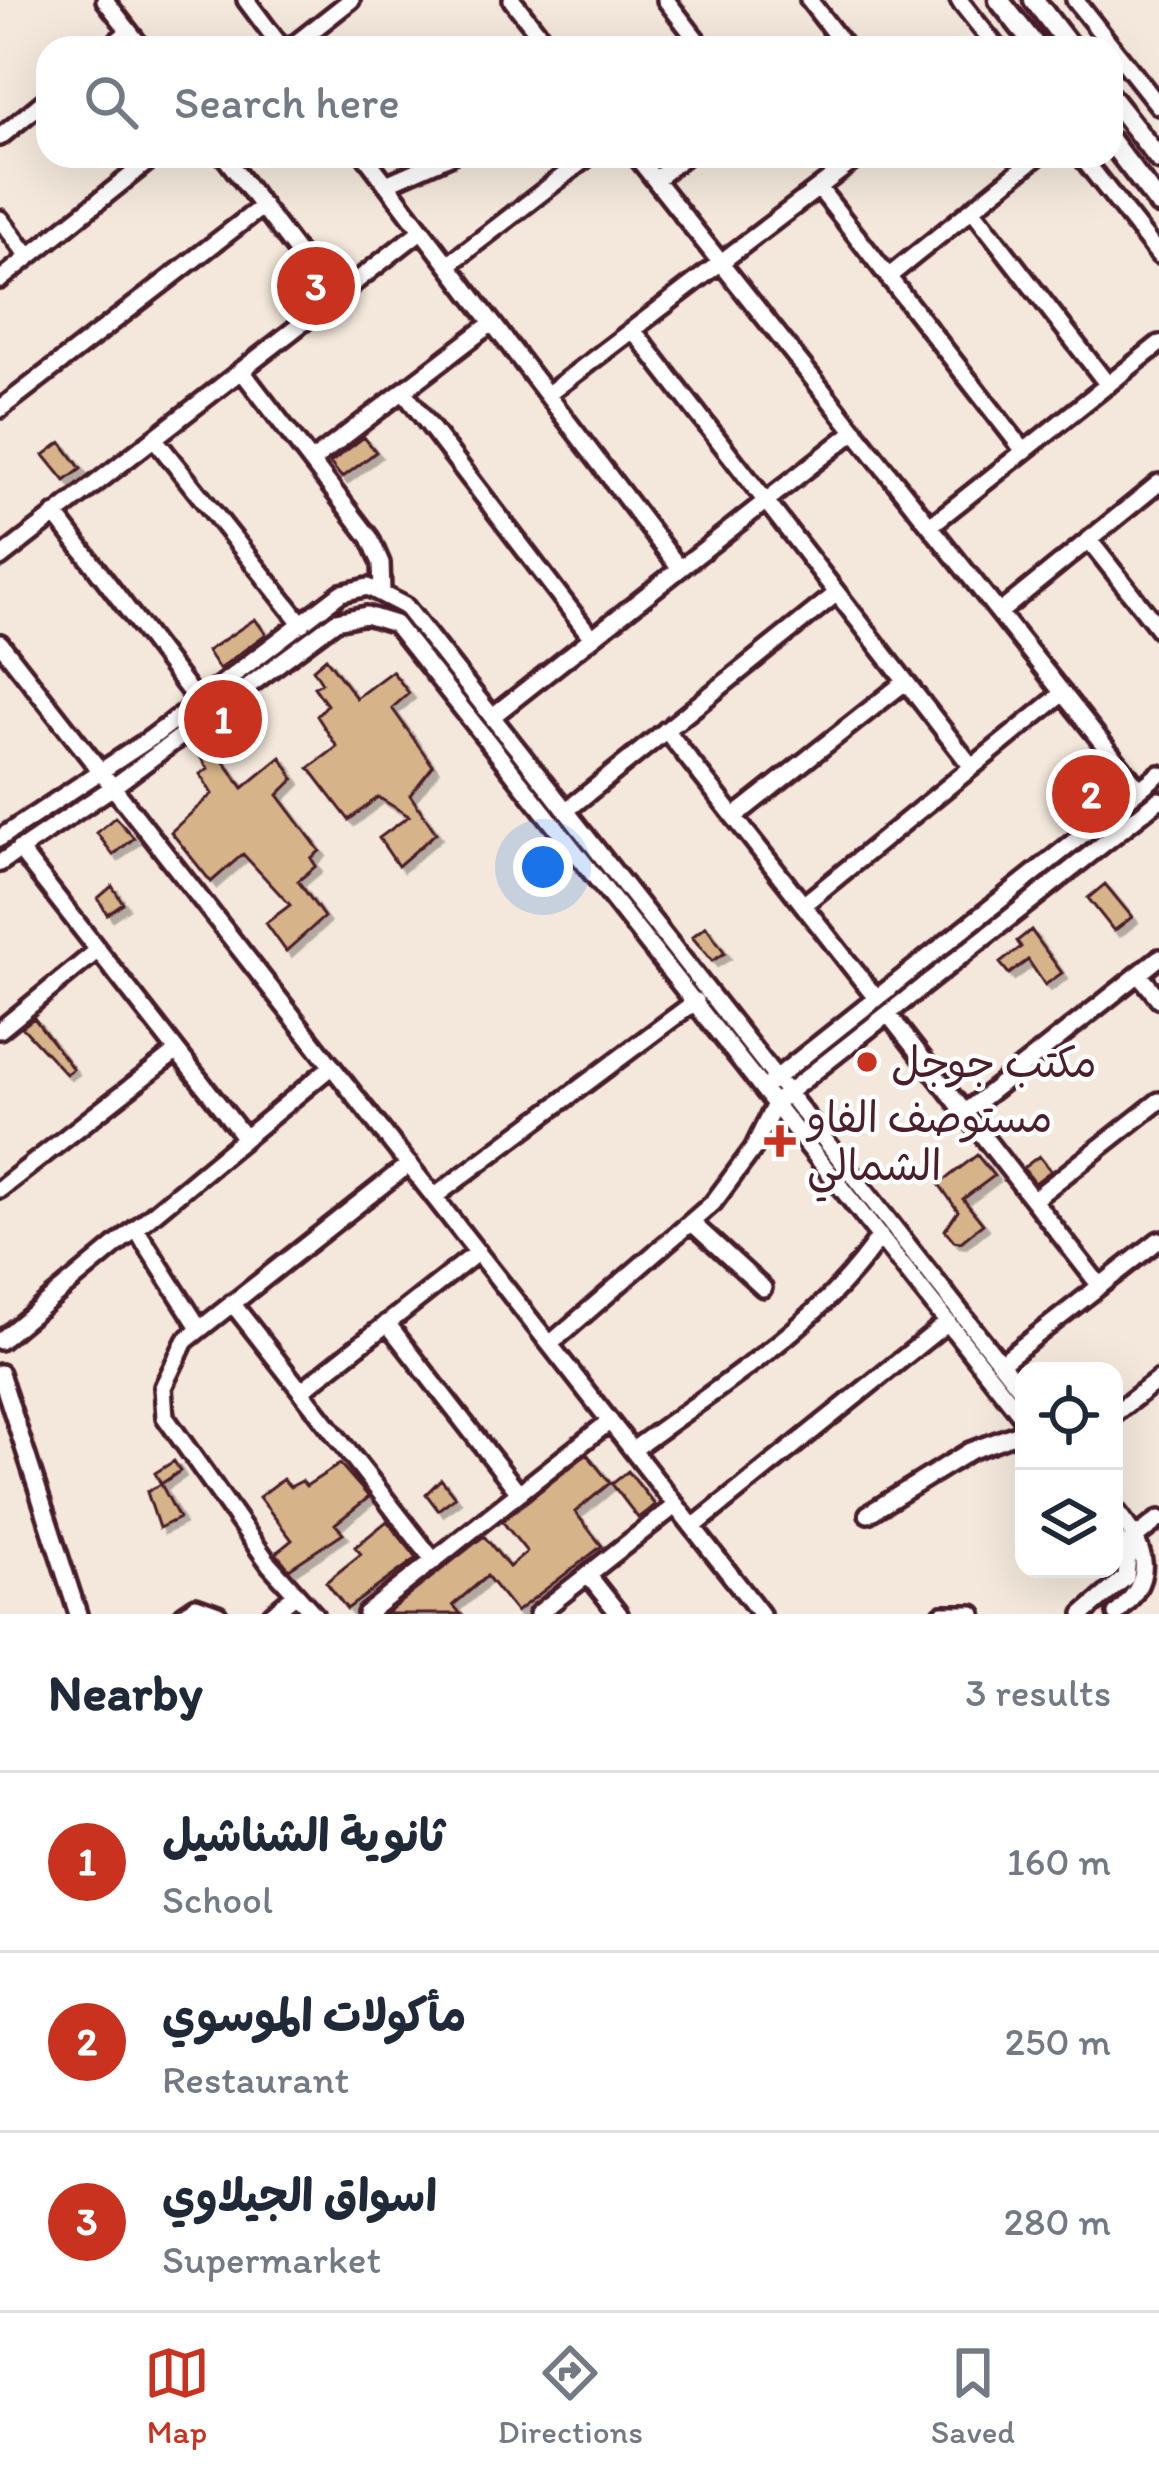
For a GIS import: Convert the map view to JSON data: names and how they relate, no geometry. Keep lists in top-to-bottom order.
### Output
{
  "places": {
    "other": ["مكتب جوجل"],
    "health": ["مستوصف الفاو الشمالي"]
  },
  "page": {
    "search": "Search here",
    "pins": ["3", "1", "2"],
    "heading": ["Nearby", "3 results"],
    "list": [
      {
        "mark": "1",
        "name": "ثانوية الشناشيل",
        "note": "School",
        "value": "160 m"
      },
      {
        "mark": "2",
        "name": "مأكولات الموسوي",
        "note": "Restaurant",
        "value": "250 m"
      },
      {
        "mark": "3",
        "name": "اسواق الجيلاوي",
        "note": "Supermarket",
        "value": "280 m"
      }
    ],
    "nav": ["Map", "Directions", "Saved"]
  }
}
